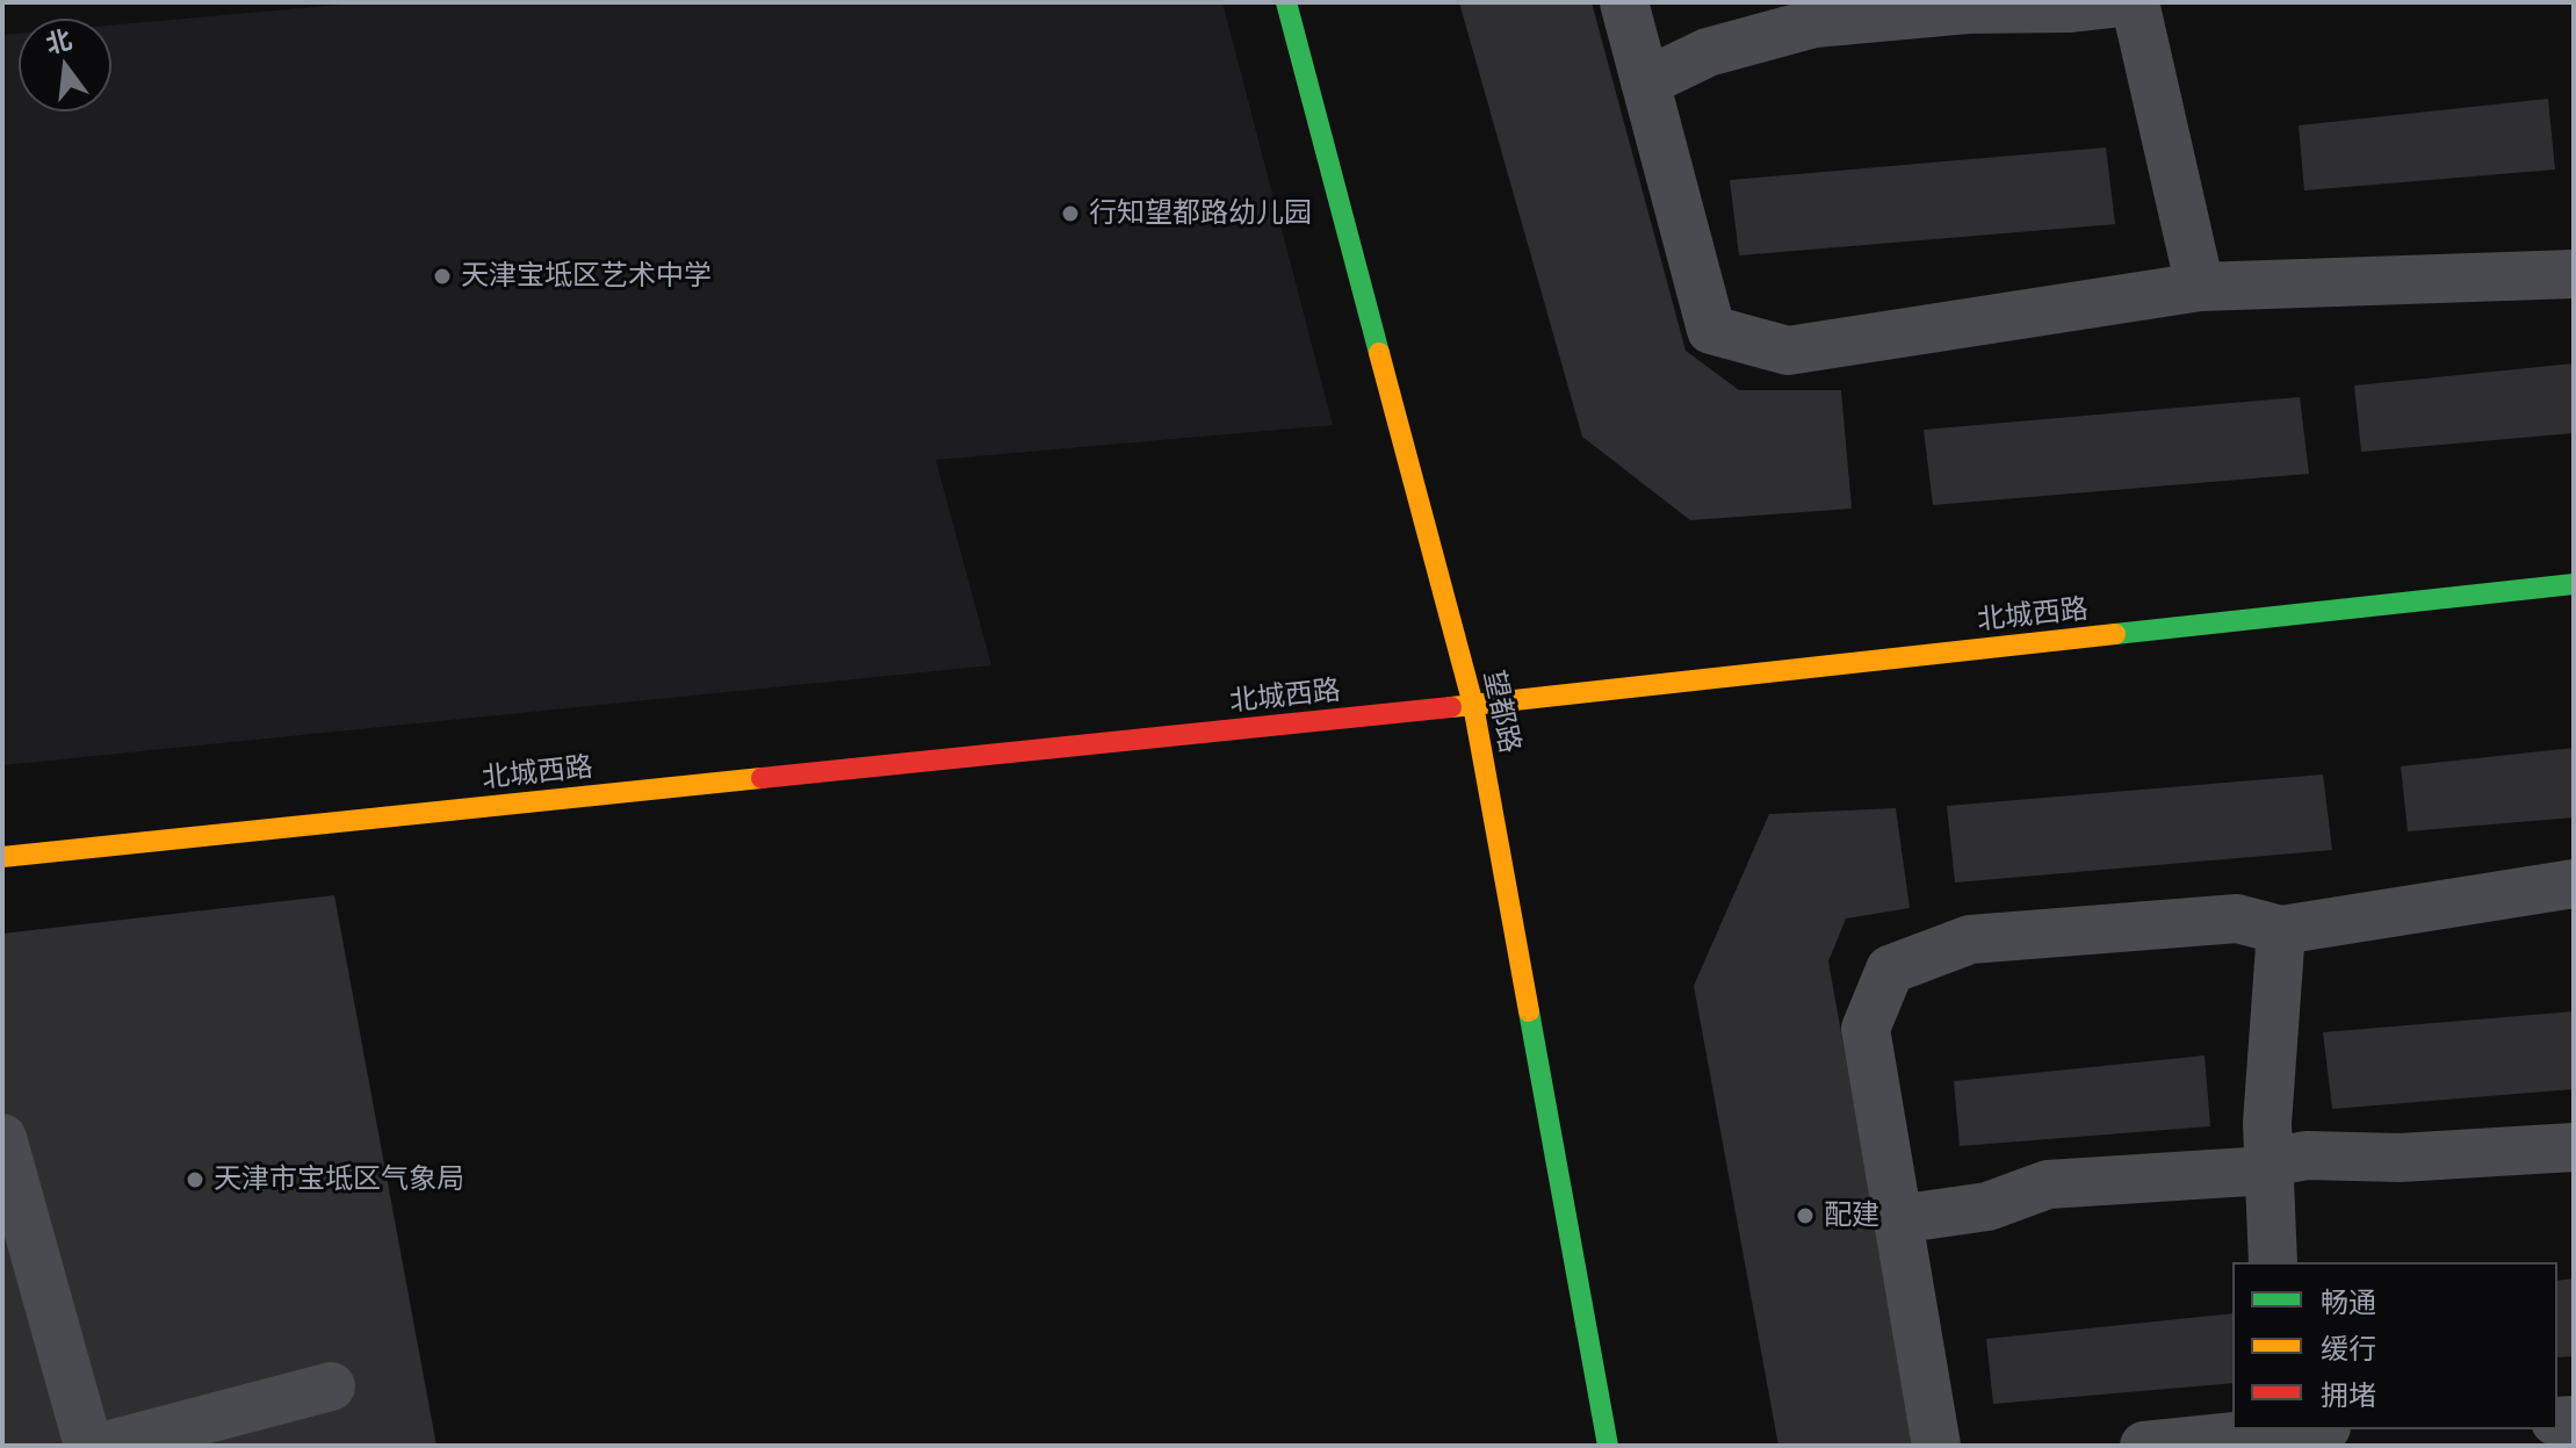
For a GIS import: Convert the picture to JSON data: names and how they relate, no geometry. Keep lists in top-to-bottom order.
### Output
{
  "streets": {
    "street": ["北城西路", "望都路"]
  },
  "crossings": [
    ["北城西路", "望都路"]
  ],
  "places": [
    "行知望都路幼儿园",
    "天津宝坻区艺术中学",
    "天津市宝坻区气象局",
    "配建"
  ],
  "legend": ["畅通", "缓行", "拥堵"],
  "north": "top"
}
